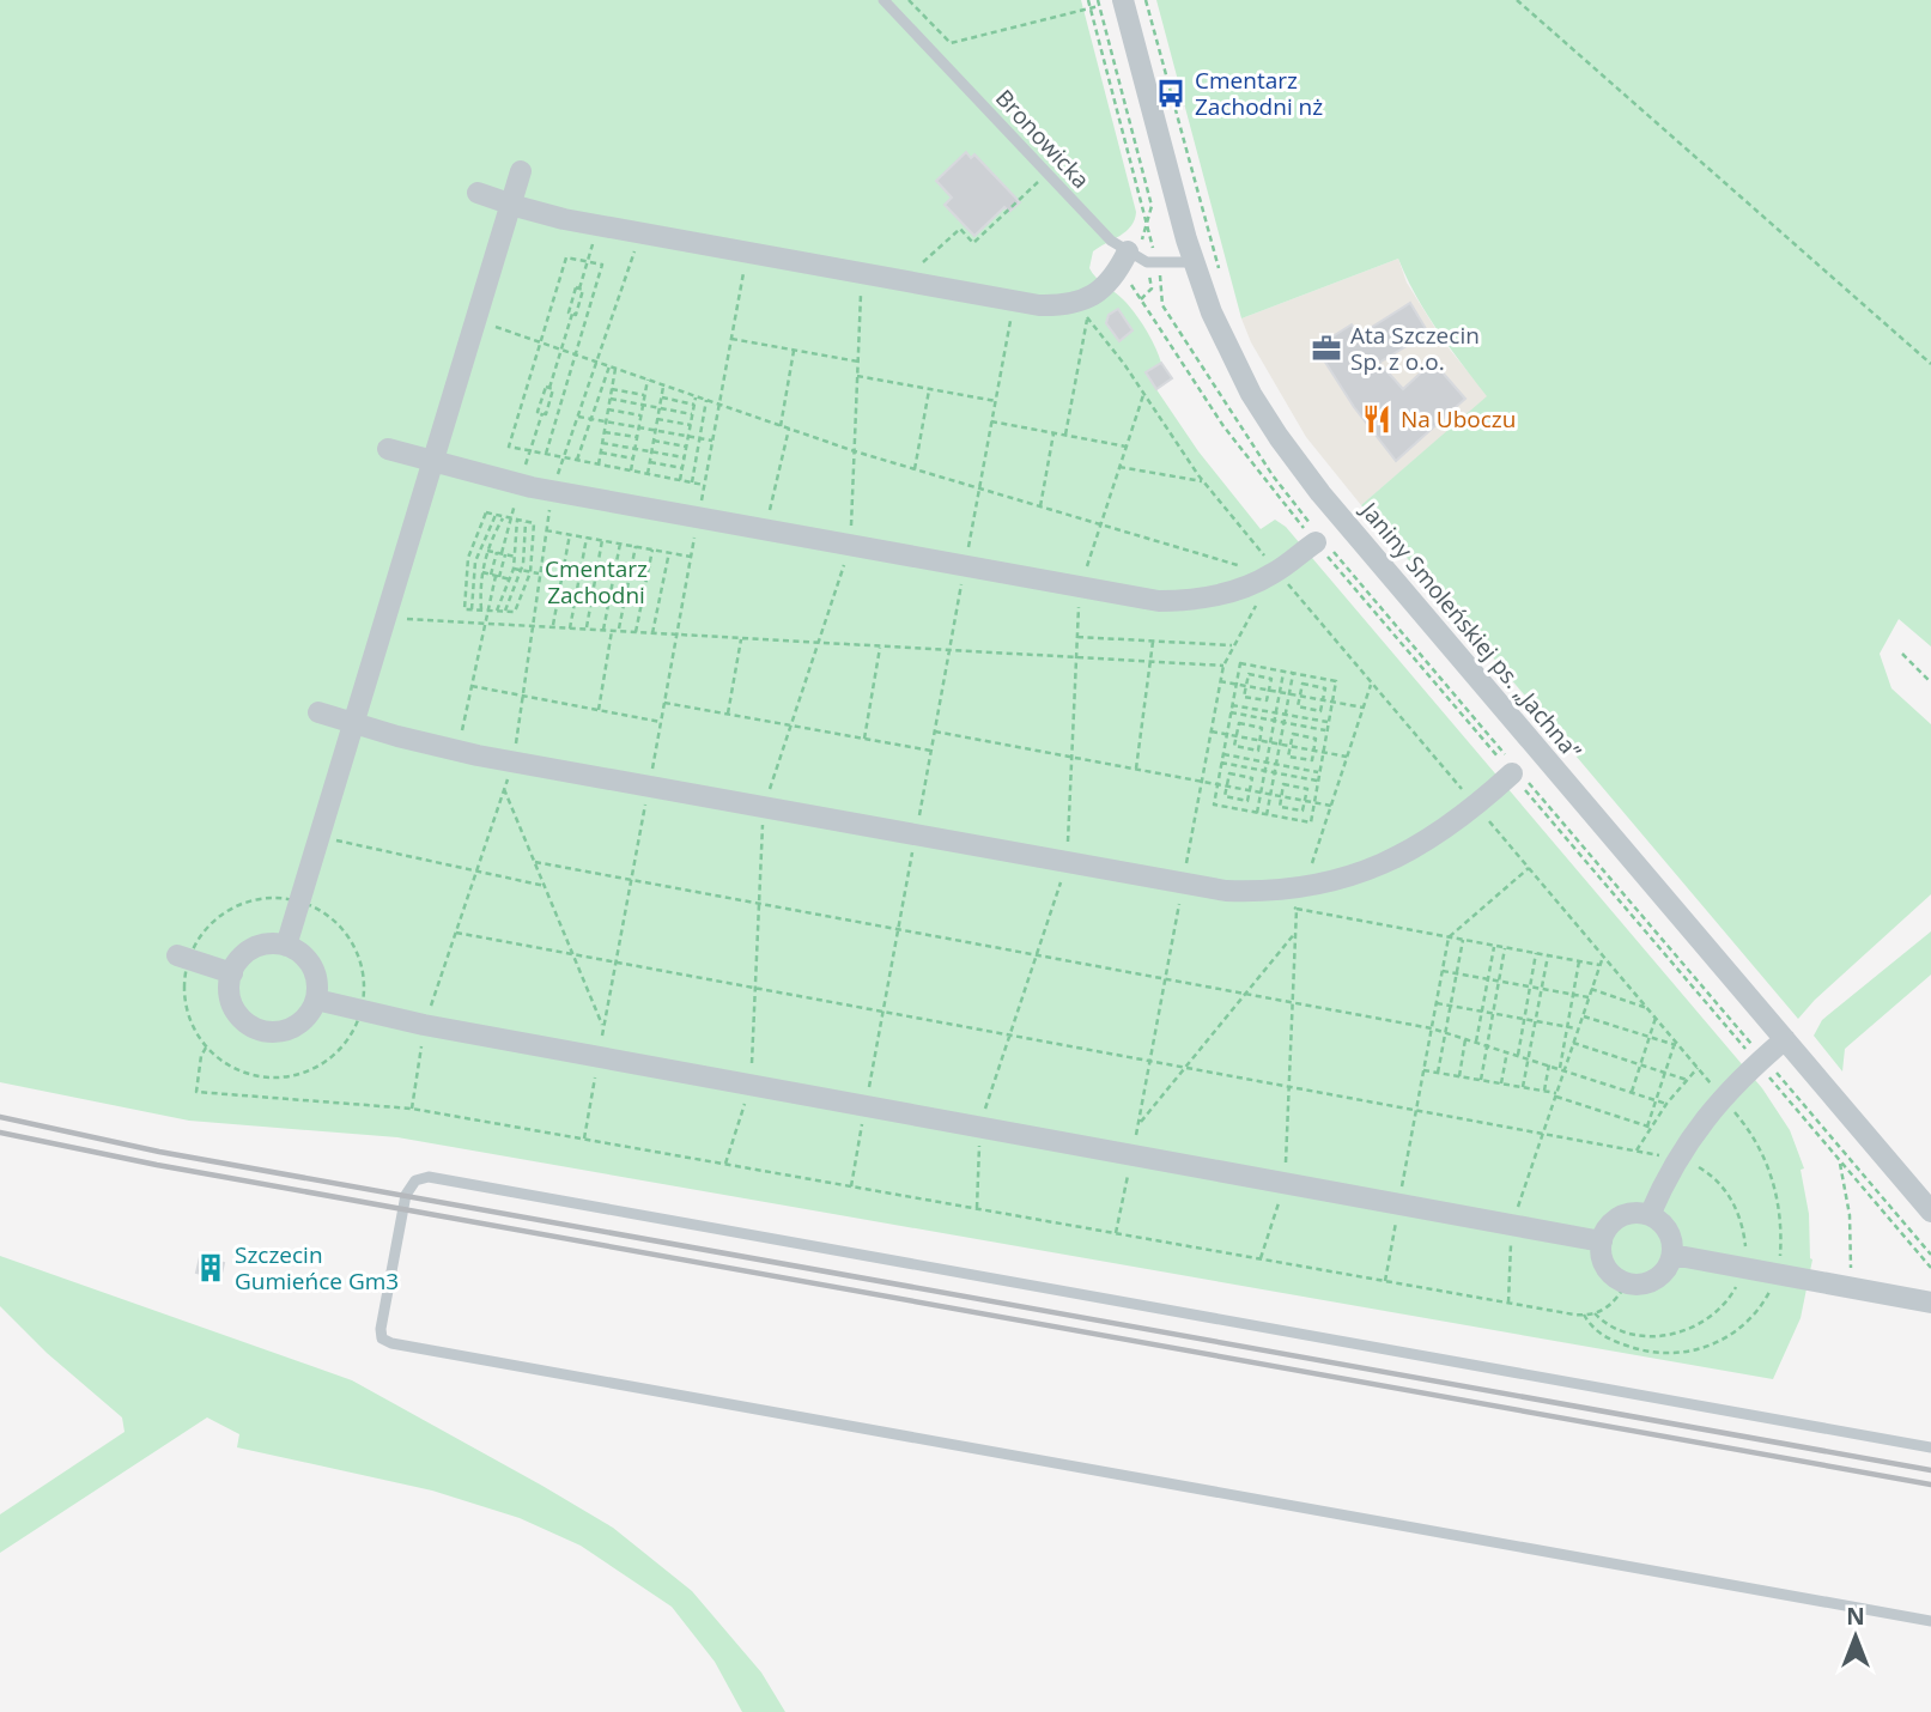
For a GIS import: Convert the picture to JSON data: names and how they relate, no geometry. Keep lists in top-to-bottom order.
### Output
{
  "streets": {
    "street": ["Janiny Smoleńskiej ps. „Jachna”"],
    "lane": ["Bronowicka"]
  },
  "crossings": [
    ["Bronowicka", "Janiny Smoleńskiej ps. „Jachna”"]
  ],
  "parks": ["Cmentarz Zachodni"],
  "places": {
    "bus stop": ["Cmentarz Zachodni nż"],
    "office": ["Ata Szczecin Sp. z o.o."],
    "restaurant": ["Na Uboczu"],
    "building": ["Szczecin Gumieńce Gm3"]
  },
  "north": "top"
}
